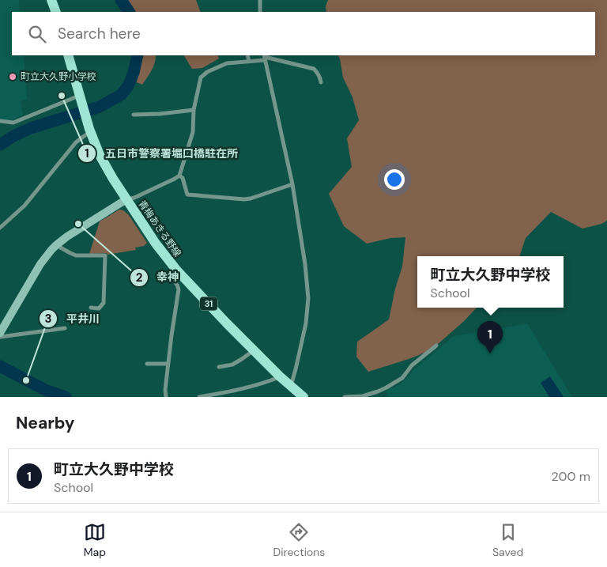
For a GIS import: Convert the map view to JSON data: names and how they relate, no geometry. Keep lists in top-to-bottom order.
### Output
{
  "streets": {
    "main road": ["青梅あきる野線", "31"]
  },
  "places": [
    "町立大久野小学校",
    "五日市警察署堀口橋駐在所",
    "幸神",
    "平井川"
  ],
  "page": {
    "search": "Search here",
    "popup": ["町立大久野中学校", "School"],
    "pins": "1",
    "heading": "Nearby",
    "list": [
      {
        "mark": "1",
        "name": "町立大久野中学校",
        "note": "School",
        "value": "200 m"
      }
    ],
    "nav": ["Map", "Directions", "Saved"]
  }
}
